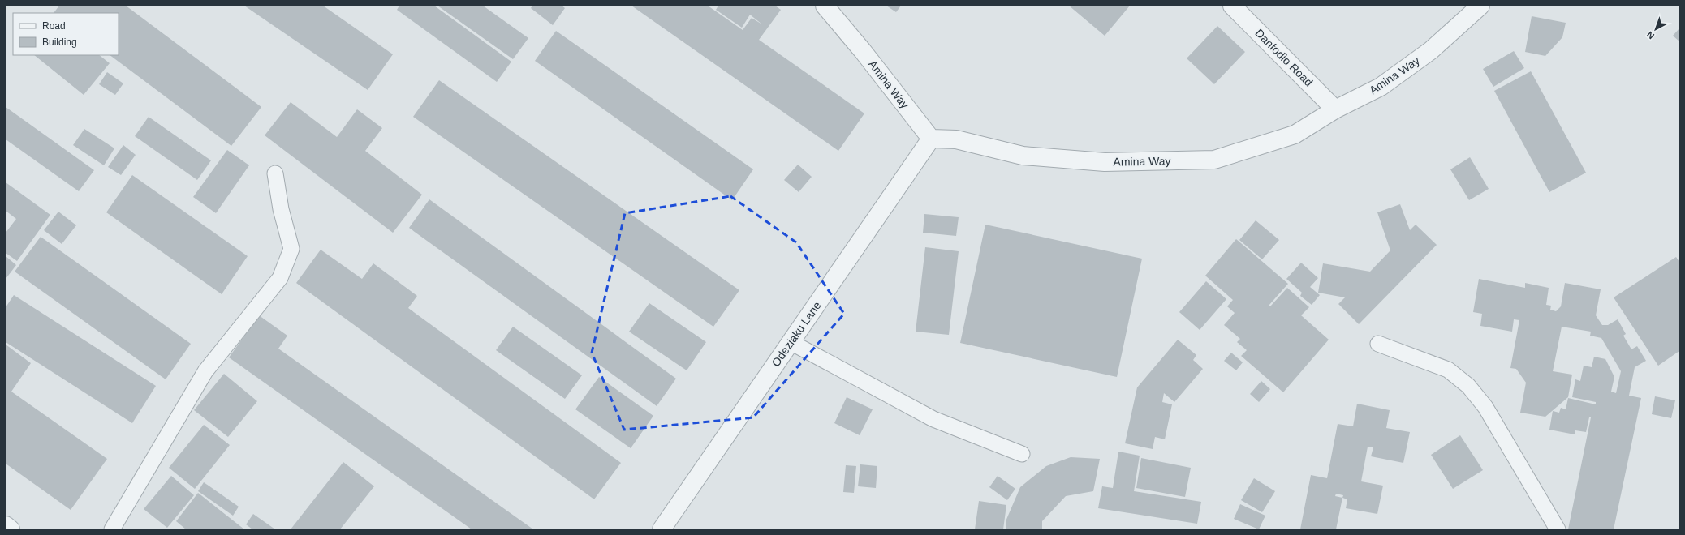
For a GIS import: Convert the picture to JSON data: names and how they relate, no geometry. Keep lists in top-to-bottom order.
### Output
{
  "streets": {
    "street": ["Danfodio Road", "Amina Way", "Odeziaku Lane"]
  },
  "crossings": [
    ["Danfodio Road", "Amina Way"],
    ["Amina Way", "Odeziaku Lane"]
  ],
  "legend": ["Road", "Building"],
  "north": "bottom left"
}
